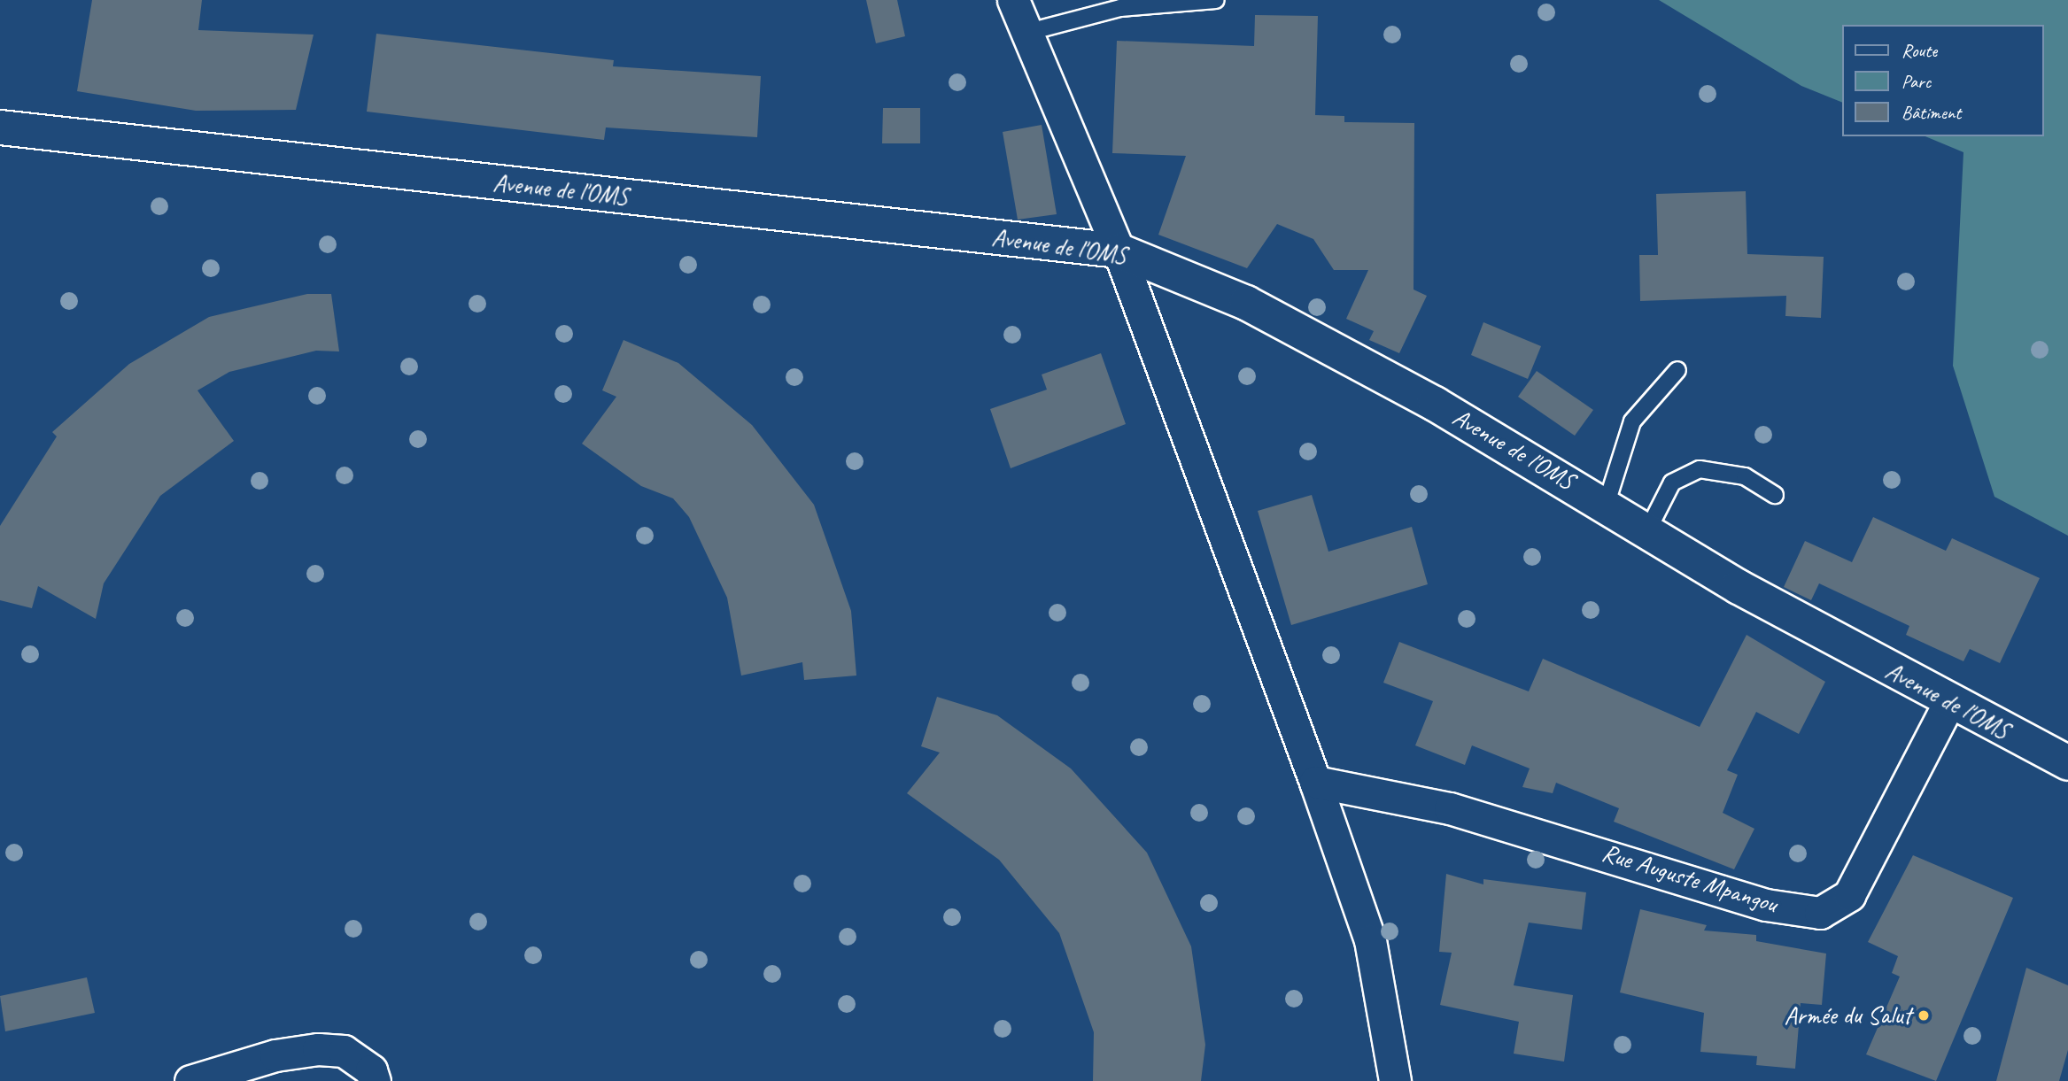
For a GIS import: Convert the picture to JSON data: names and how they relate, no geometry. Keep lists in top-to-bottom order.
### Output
{
  "streets": {
    "street": ["Avenue de l'OMS", "Rue Auguste Mpangou"]
  },
  "crossings": [
    ["Avenue de l'OMS", "Rue Auguste Mpangou"]
  ],
  "places": ["Armée du Salut"],
  "legend": ["Route", "Parc", "Bâtiment"]
}
